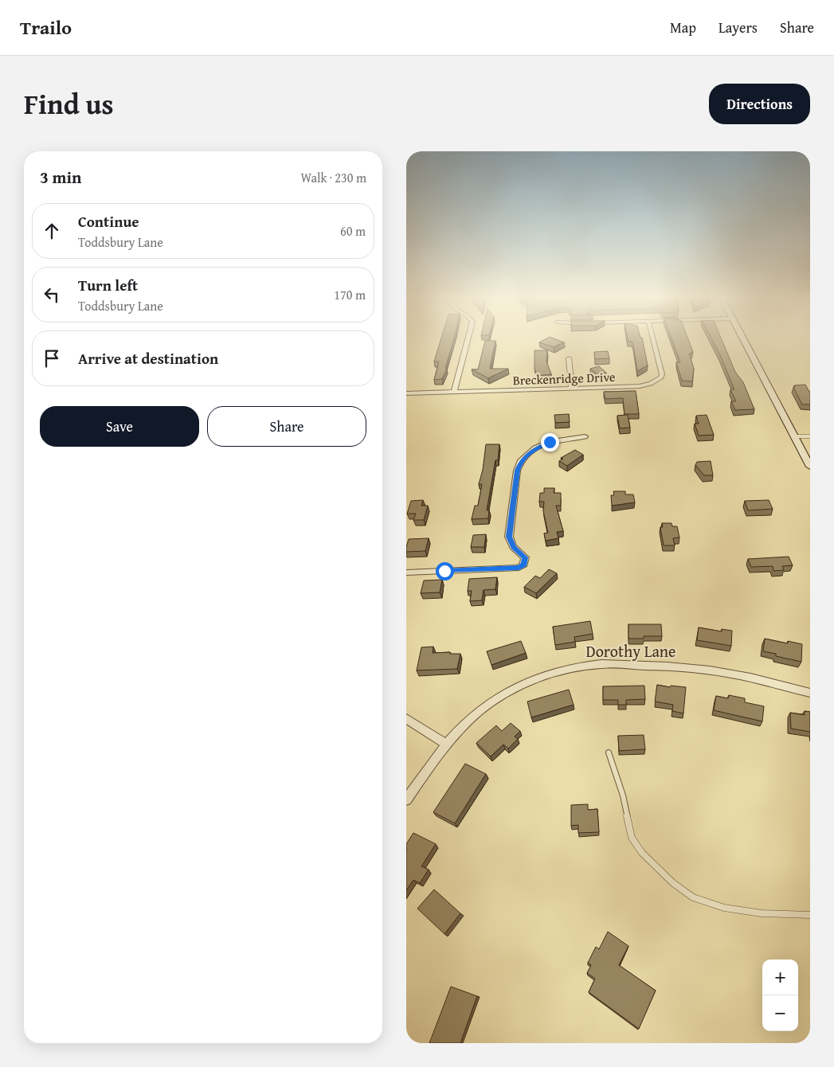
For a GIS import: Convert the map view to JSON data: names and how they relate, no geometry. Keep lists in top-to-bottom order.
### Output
{
  "streets": {
    "street": ["Breckenridge Drive", "Dorothy Lane"]
  },
  "page": {
    "header": "Trailo",
    "nav": ["Map", "Layers", "Share"],
    "title": "Find us",
    "buttons": [
      "Directions",
      ["Save", "Share"]
    ],
    "heading": ["3 min", "Walk · 230 m"],
    "list": [
      ["Continue", "Toddsbury Lane", "60 m"],
      ["Turn left", "Toddsbury Lane", "170 m"],
      "Arrive at destination"
    ],
    "map_buttons": ["+", "−"]
  }
}
